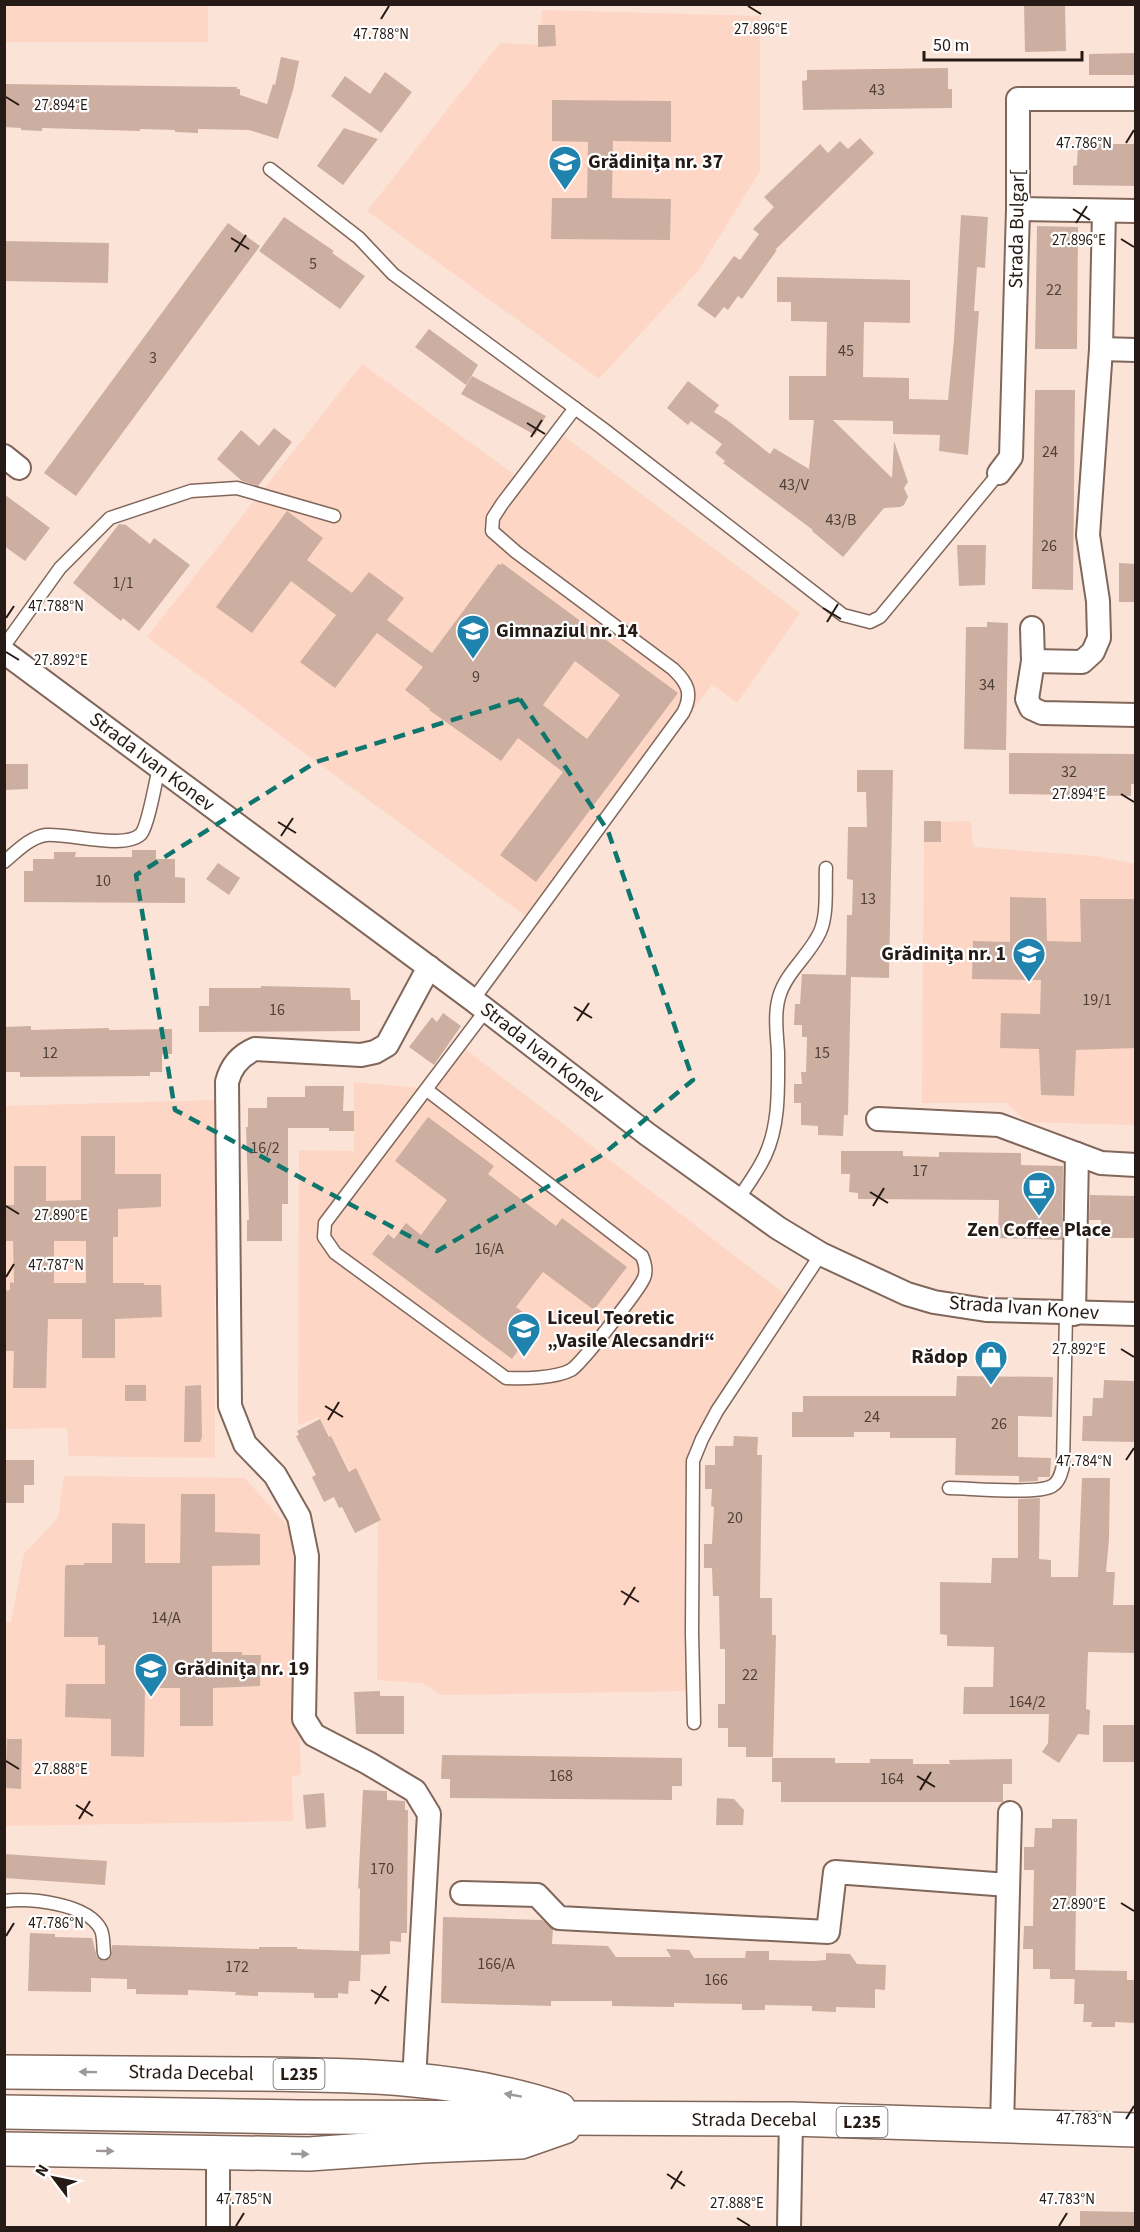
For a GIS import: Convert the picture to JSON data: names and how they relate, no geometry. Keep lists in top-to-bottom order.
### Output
{
  "streets": {
    "main road": ["Strada Decebal", "L235"],
    "street": ["Strada Bulgar[", "Strada Ivan Konev"]
  },
  "places": {
    "school or university": [
      "Grădinița nr. 37",
      "Gimnaziul nr. 14",
      "Grădinița nr. 1",
      "Liceul Teoretic „Vasile Alecsandri“",
      "Grădinița nr. 19"
    ],
    "cafe": ["Zen Coffee Place"],
    "shop": ["Rădop"]
  },
  "house_numbers": [
    "43",
    "5",
    "22",
    "45",
    "3",
    "24",
    "43/V",
    "43/B",
    "26",
    "1/1",
    "9",
    "34",
    "32",
    "10",
    "13",
    "19/1",
    "16",
    "12",
    "15",
    "16/2",
    "17",
    "16/A",
    "24",
    "26",
    "20",
    "14/A",
    "22",
    "164/2",
    "168",
    "164",
    "170",
    "166/A",
    "172",
    "166"
  ],
  "scale_bar": "50 m",
  "north": "top left",
  "coordinates": [
    "27.896°E",
    "47.788°N",
    "27.894°E",
    "47.786°N",
    "27.892°E",
    "27.890°E",
    "47.787°N",
    "47.784°N",
    "27.888°E",
    "47.783°N",
    "47.785°N"
  ]
}
